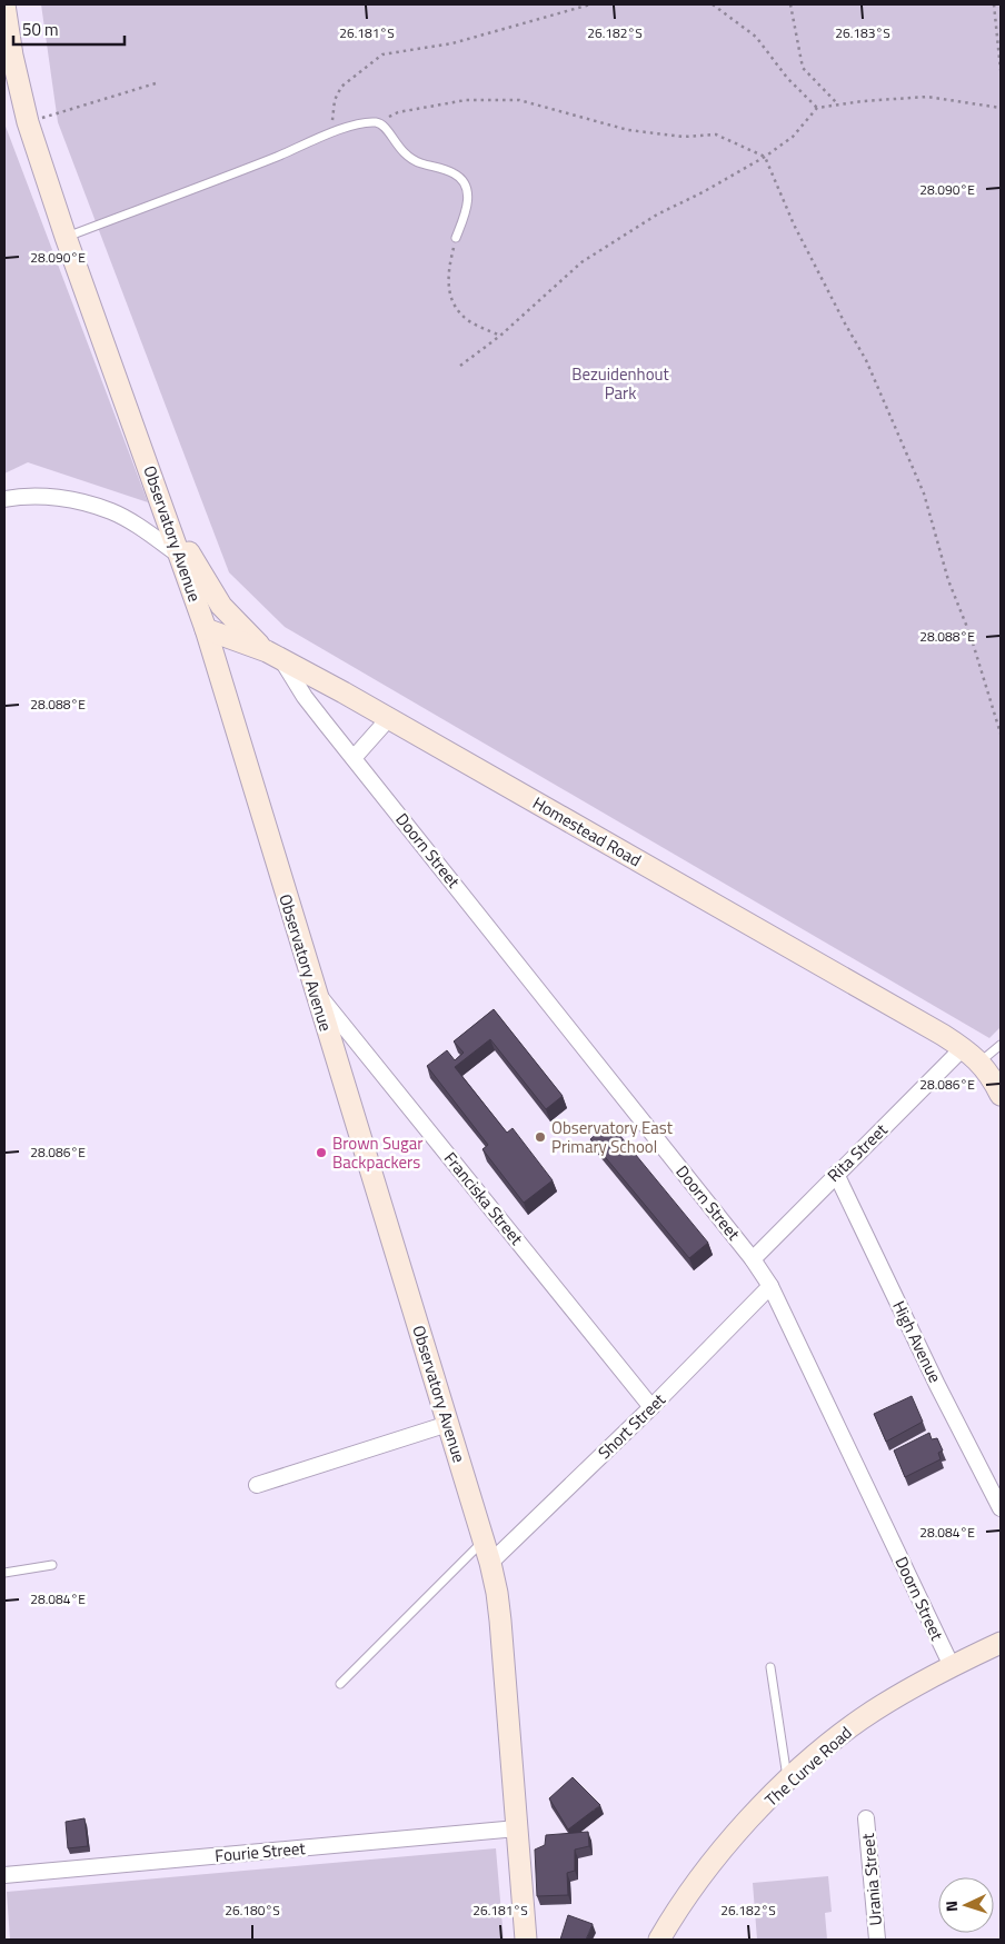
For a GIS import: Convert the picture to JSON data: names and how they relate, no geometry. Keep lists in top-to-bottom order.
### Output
{
  "streets": {
    "main road": ["Observatory Avenue", "Homestead Road", "The Curve Road"],
    "street": [
      "Doorn Street",
      "Rita Street",
      "Franciska Street",
      "High Avenue",
      "Short Street",
      "Fourie Street",
      "Urania Street"
    ]
  },
  "crossings": [
    ["Observatory Avenue", "Homestead Road"],
    ["Observatory Avenue", "Franciska Street"],
    ["Observatory Avenue", "Short Street"],
    ["Observatory Avenue", "Fourie Street"],
    ["Homestead Road", "Doorn Street"],
    ["Homestead Road", "Rita Street"],
    ["Doorn Street", "Rita Street"],
    ["Doorn Street", "Short Street"],
    ["Doorn Street", "The Curve Road"],
    ["Rita Street", "High Avenue"],
    ["Franciska Street", "Short Street"]
  ],
  "parks": ["Bezuidenhout Park"],
  "places": ["Observatory East Primary School", "Brown Sugar Backpackers"],
  "scale_bar": "50 m",
  "north": "left",
  "coordinates": [
    "26.181°S",
    "26.182°S",
    "26.183°S",
    "28.090°E",
    "28.088°E",
    "28.086°E",
    "28.084°E",
    "26.180°S"
  ]
}
